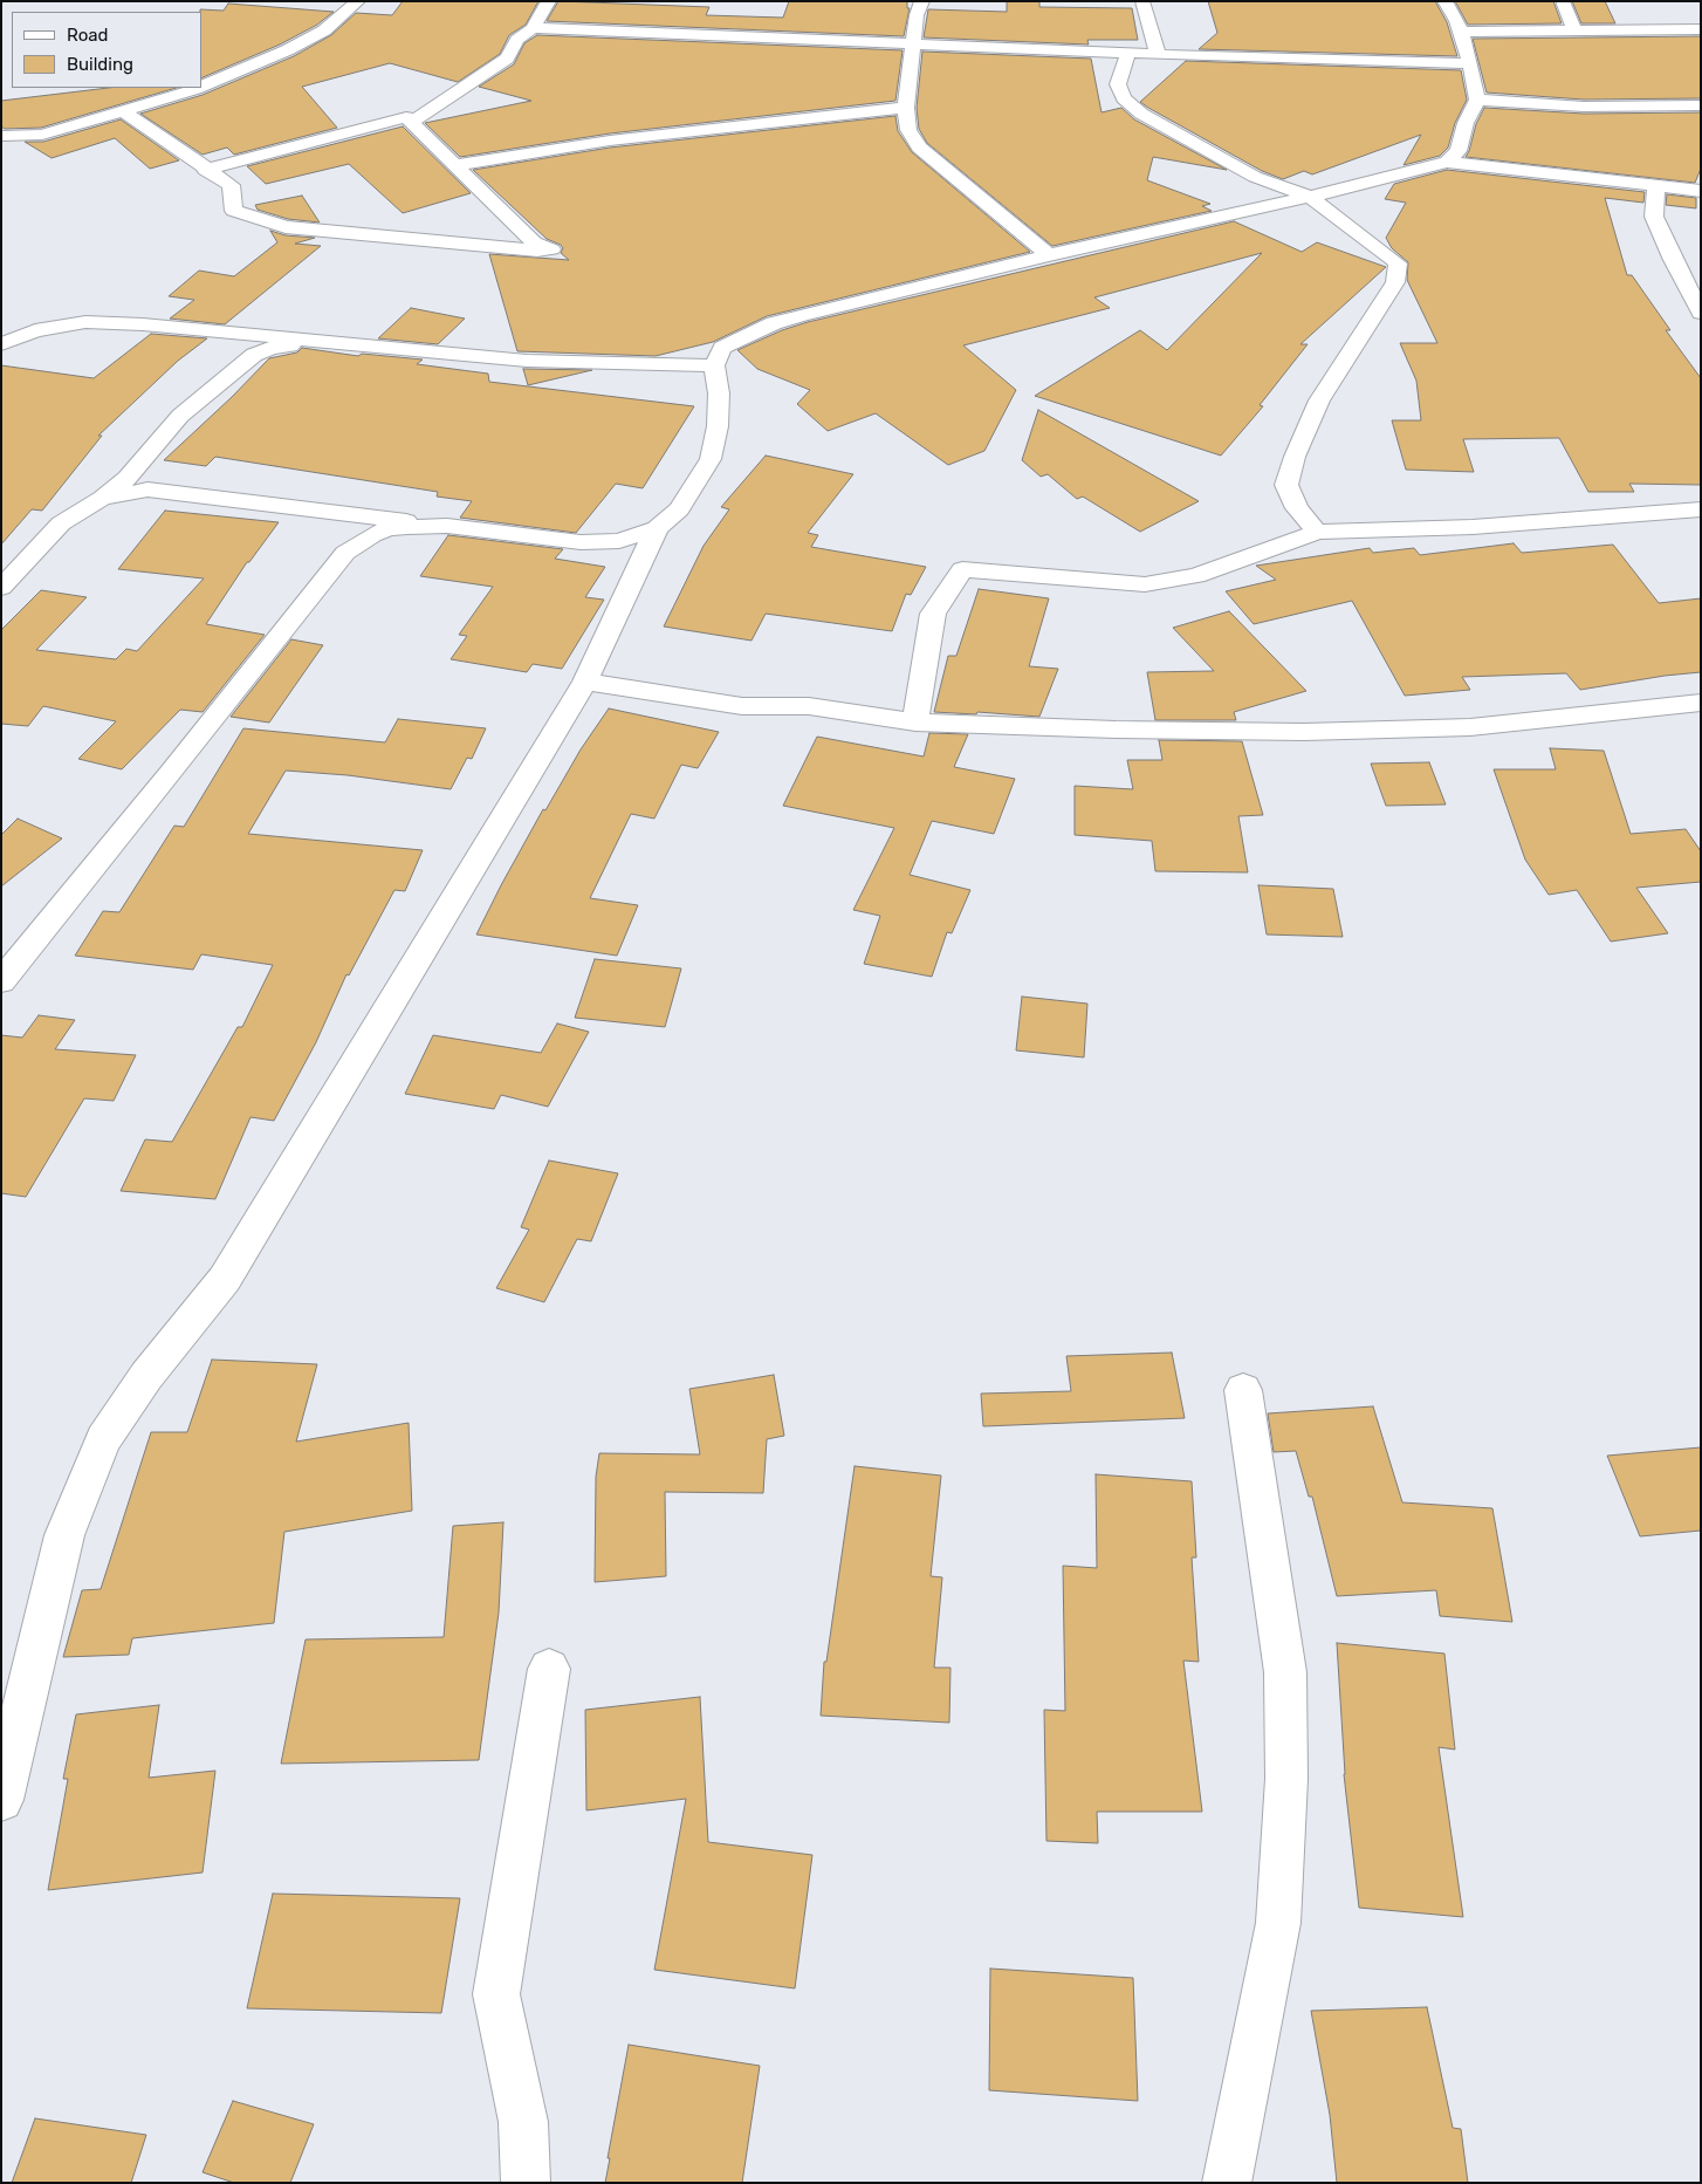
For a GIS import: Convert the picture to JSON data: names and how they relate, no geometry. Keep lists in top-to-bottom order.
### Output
{
  "legend": ["Road", "Building"]
}
